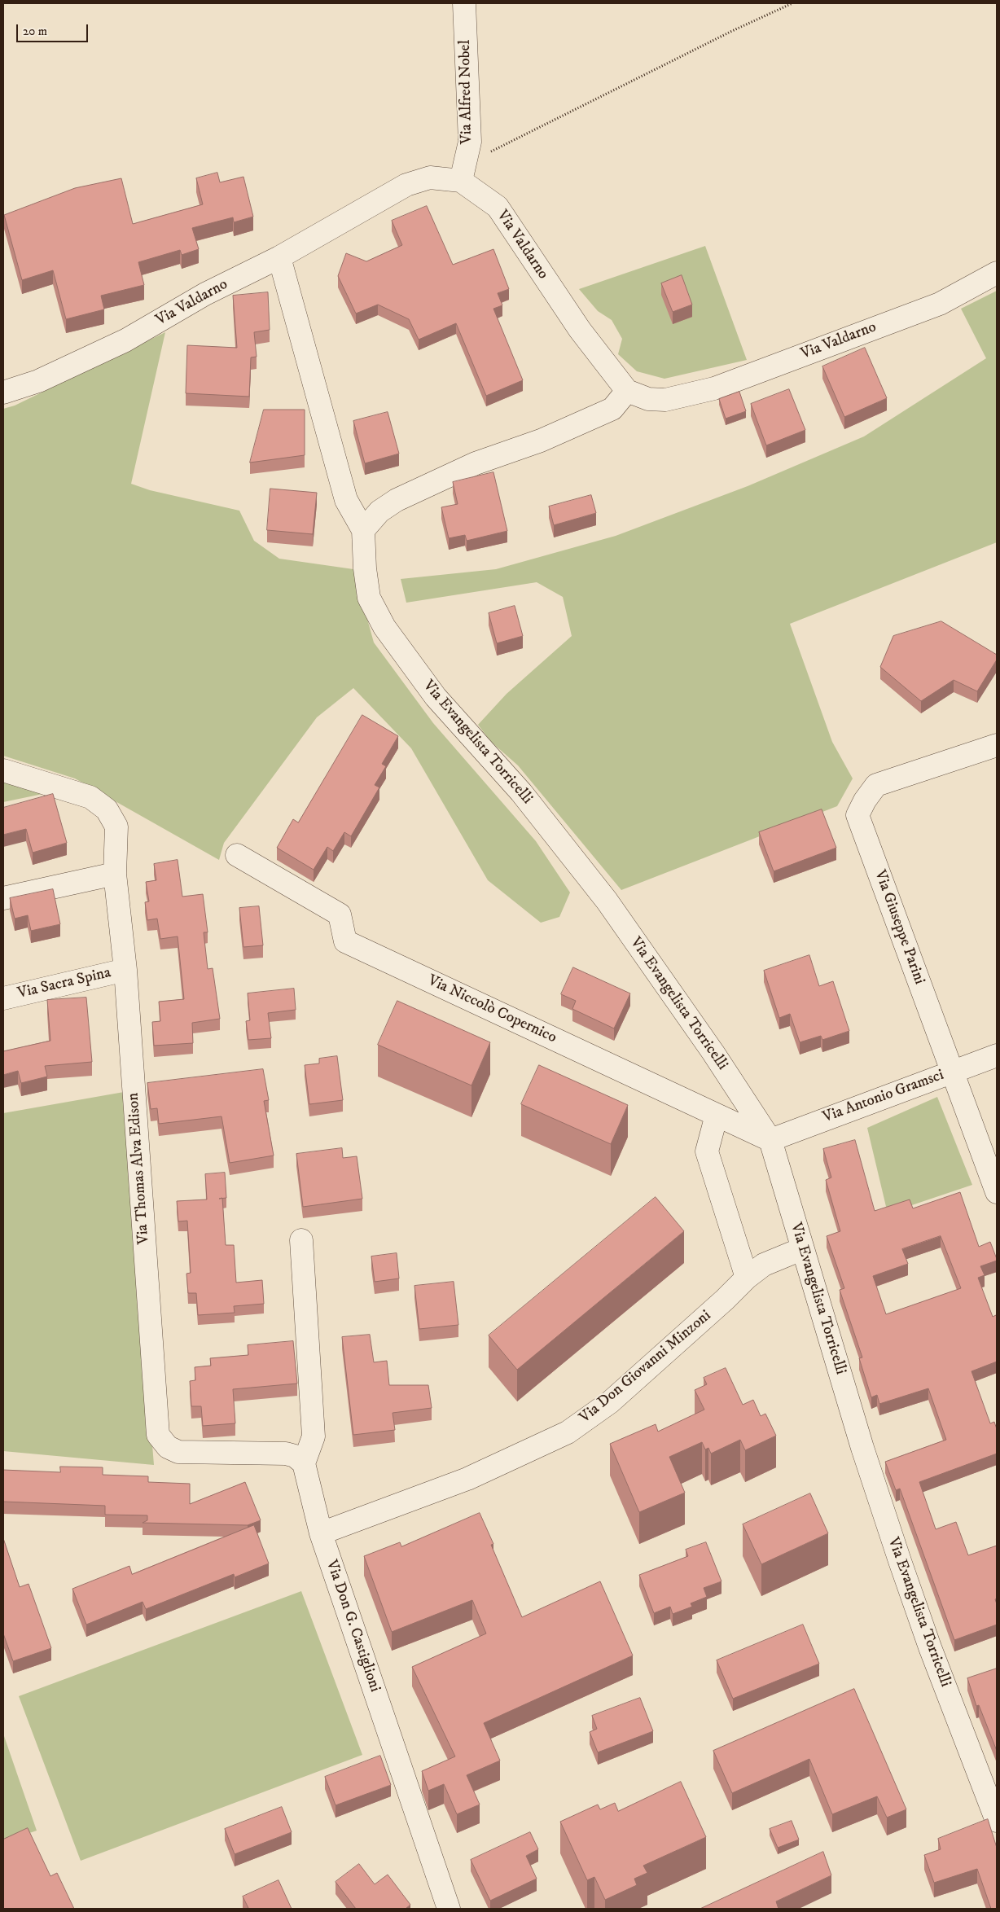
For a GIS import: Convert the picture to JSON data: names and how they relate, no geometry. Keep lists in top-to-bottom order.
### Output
{
  "streets": {
    "street": [
      "Via Alfred Nobel",
      "Via Valdarno",
      "Via Evangelista Torricelli",
      "Via Giuseppe Parini",
      "Via Sacra Spina",
      "Via Niccolò Copernico",
      "Via Antonio Gramsci",
      "Via Thomas Alva Edison",
      "Via Don Giovanni Minzoni",
      "Via Don G. Castiglioni"
    ]
  },
  "crossings": [
    ["Via Alfred Nobel", "Via Valdarno"],
    ["Via Evangelista Torricelli", "Via Niccolò Copernico"],
    ["Via Evangelista Torricelli", "Via Antonio Gramsci"],
    ["Via Evangelista Torricelli", "Via Don Giovanni Minzoni"],
    ["Via Giuseppe Parini", "Via Antonio Gramsci"],
    ["Via Sacra Spina", "Via Thomas Alva Edison"],
    ["Via Niccolò Copernico", "Via Antonio Gramsci"],
    ["Via Thomas Alva Edison", "Via Don G. Castiglioni"],
    ["Via Don Giovanni Minzoni", "Via Don G. Castiglioni"]
  ],
  "scale_bar": "20 m"
}
